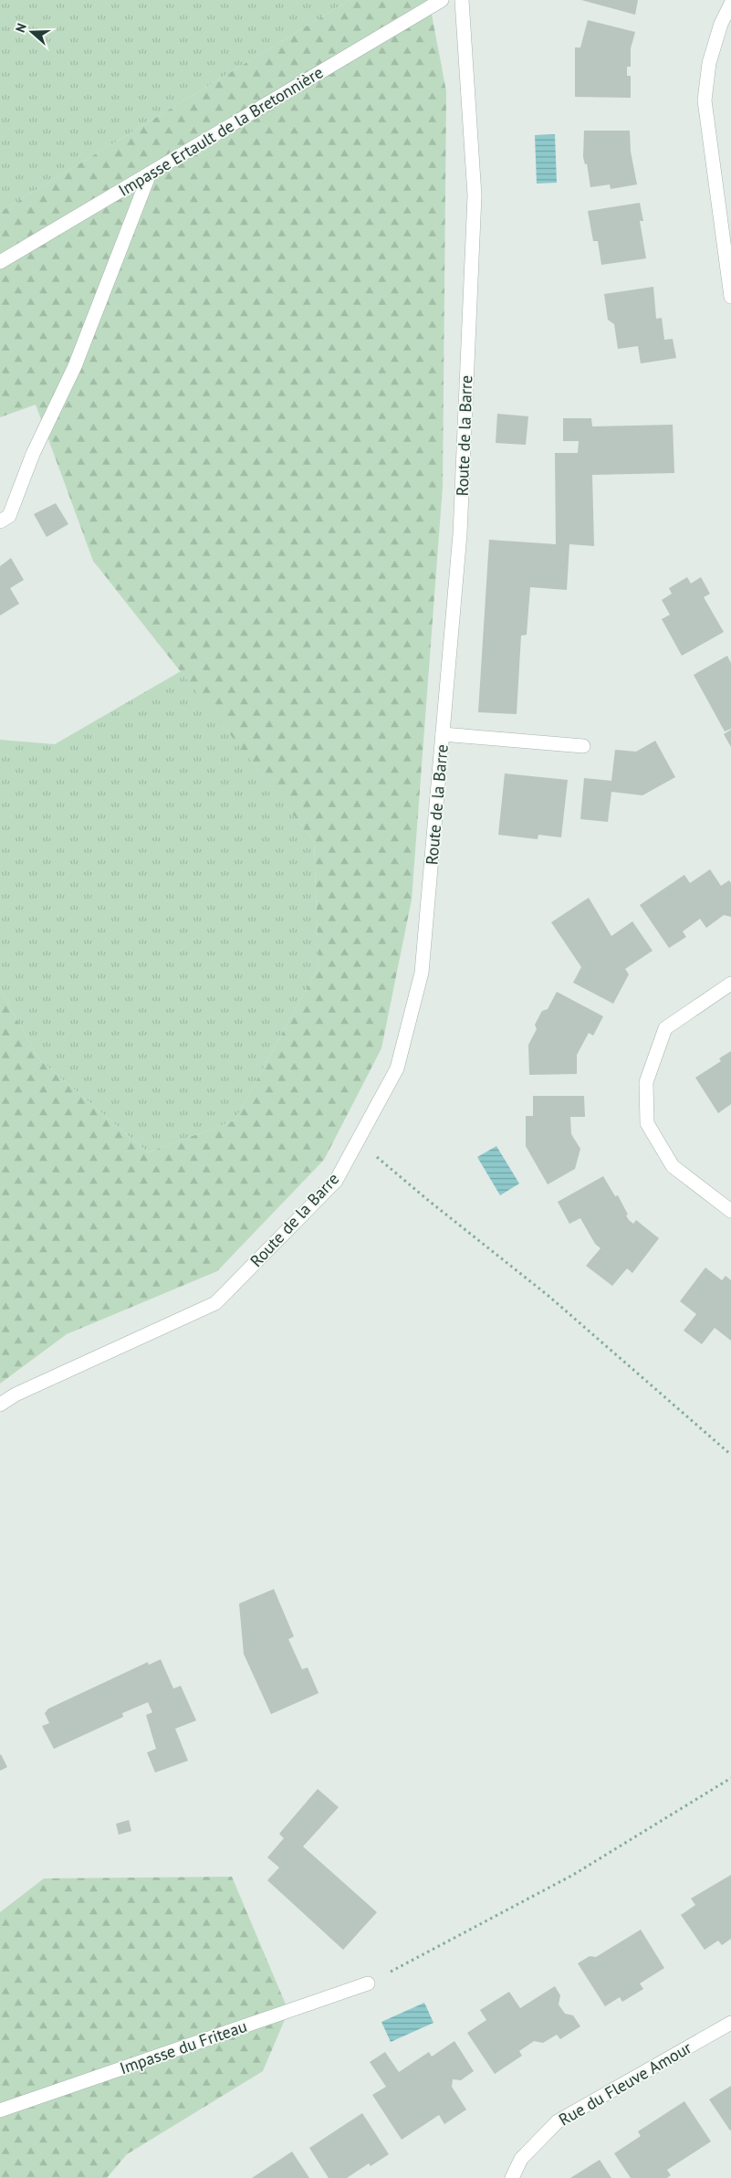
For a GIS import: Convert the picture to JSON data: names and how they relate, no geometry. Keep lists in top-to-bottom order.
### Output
{
  "streets": {
    "street": [
      "Impasse Ertault de la Bretonnière",
      "Route de la Barre",
      "Impasse du Friteau",
      "Rue du Fleuve Amour"
    ]
  },
  "north": "left"
}
